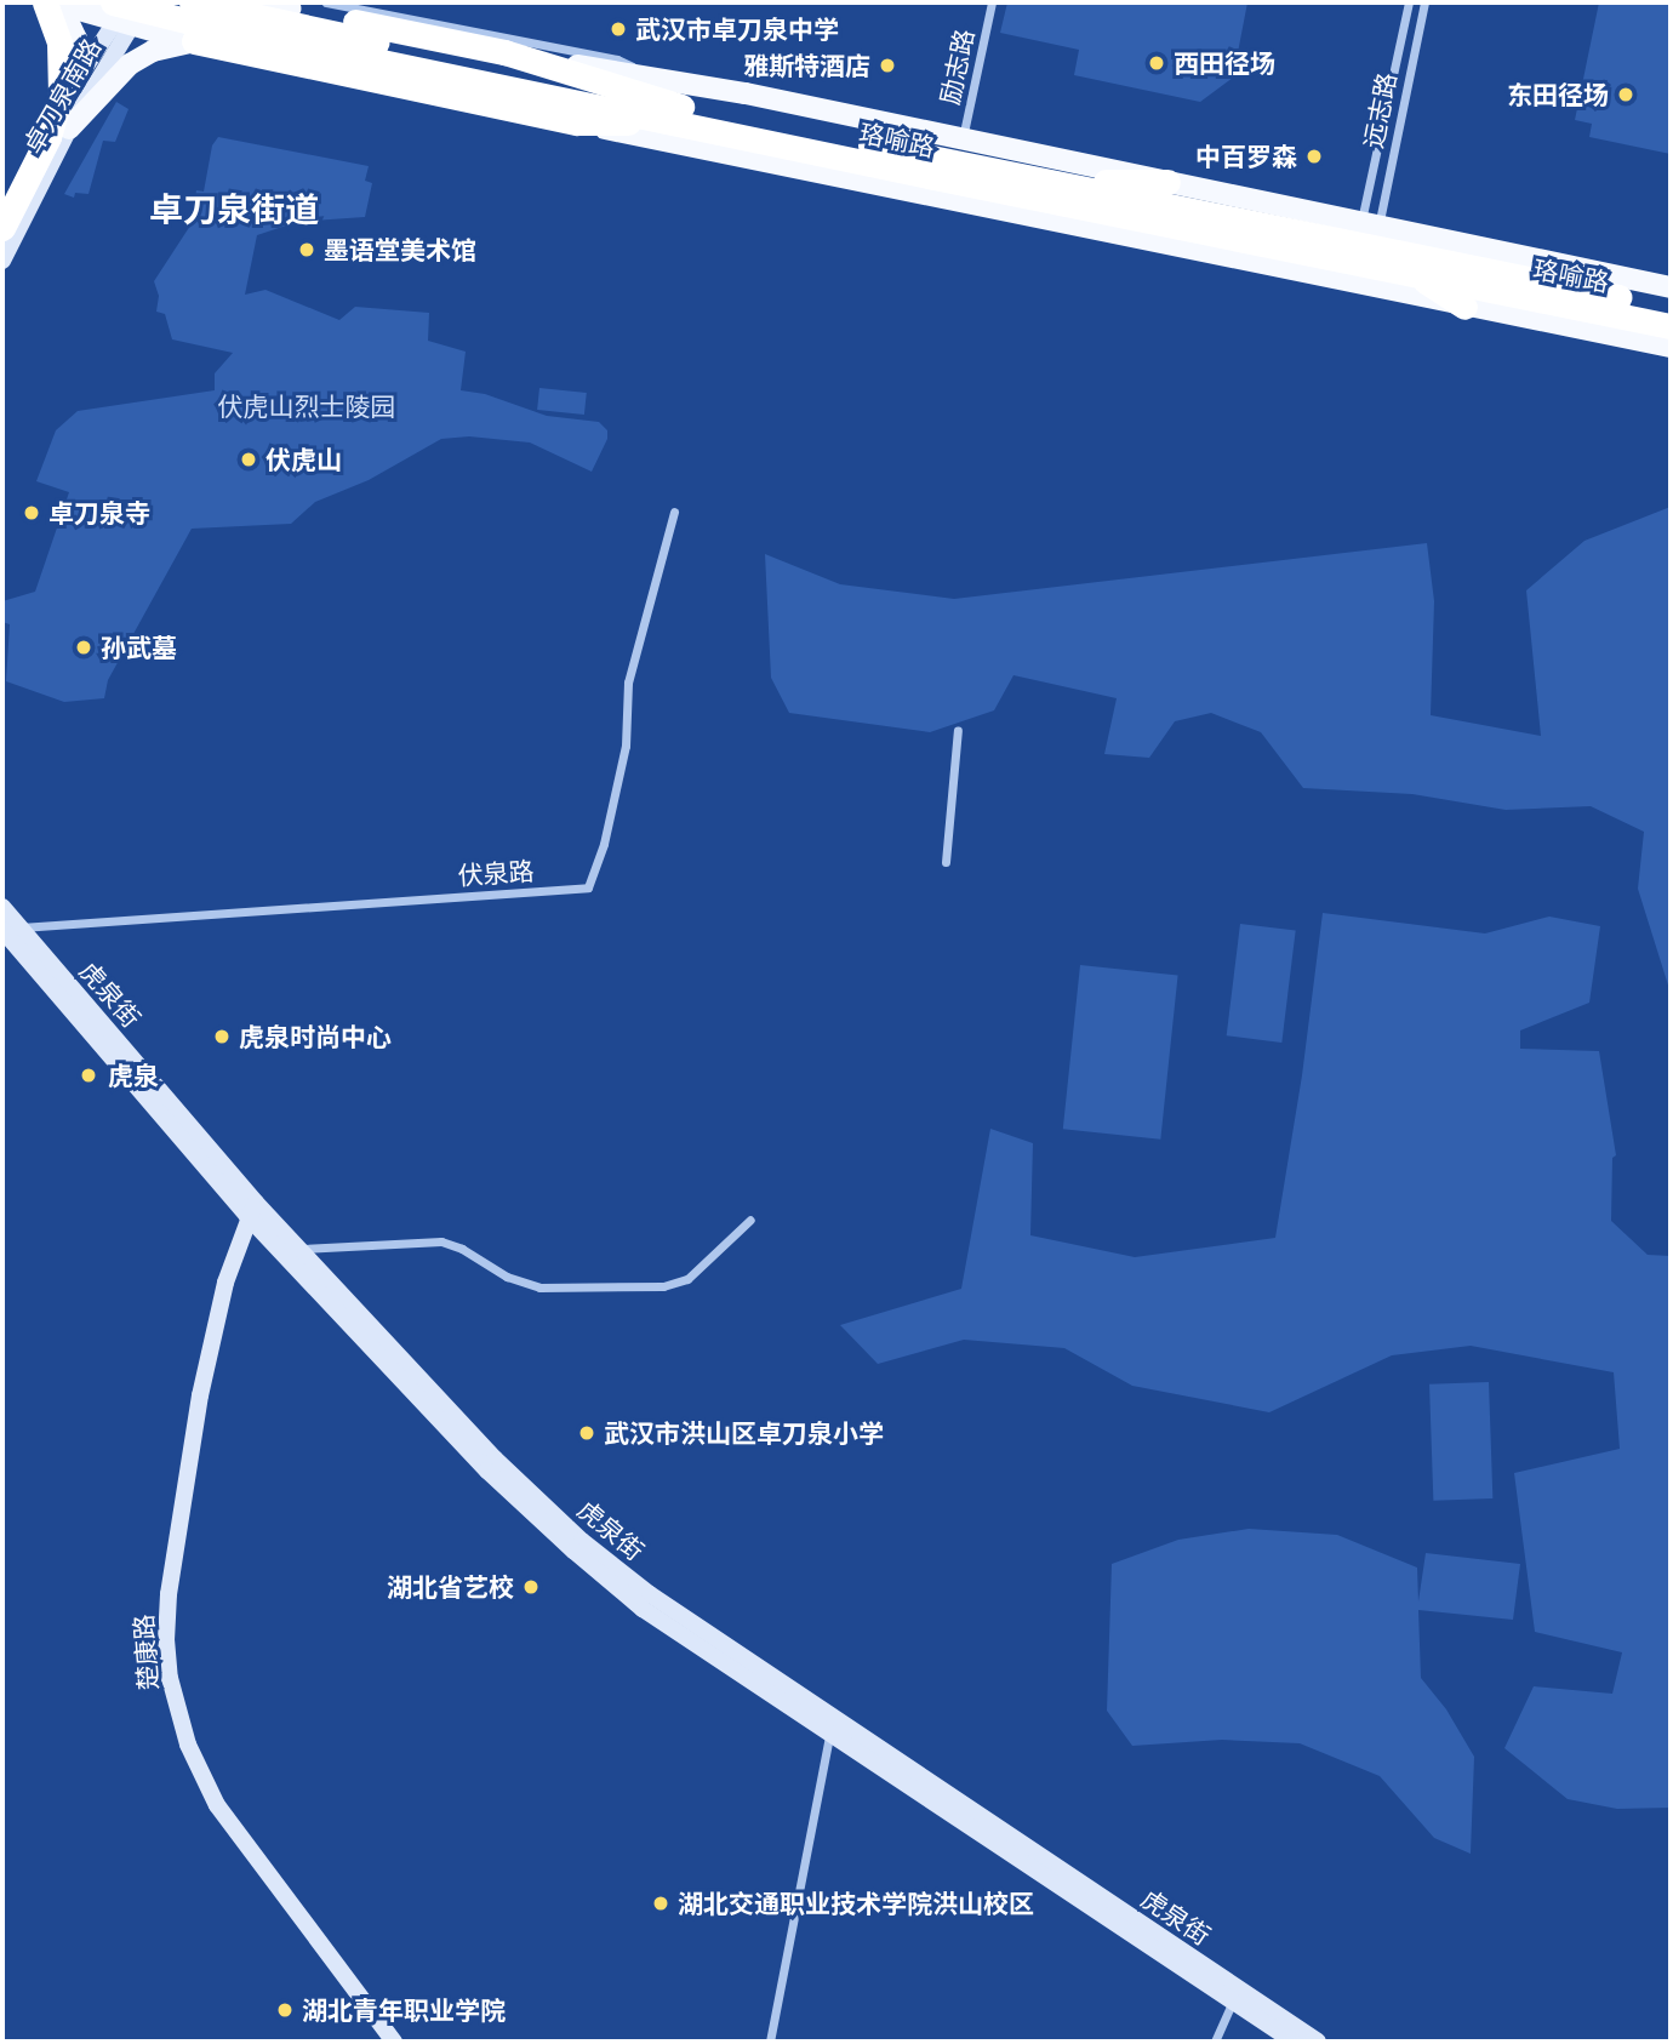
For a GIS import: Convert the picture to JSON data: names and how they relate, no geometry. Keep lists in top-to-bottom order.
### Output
{
  "streets": {
    "highway": ["珞喻路"],
    "main road": ["卓刀泉南路", "虎泉街", "楚康路"],
    "street": ["励志路", "远志路", "伏泉路"]
  },
  "crossings": [
    ["卓刀泉南路", "珞喻路"],
    ["伏泉路", "虎泉街"],
    ["虎泉街", "楚康路"]
  ],
  "districts": ["卓刀泉街道"],
  "parks": ["伏虎山烈士陵园"],
  "places": [
    "武汉市卓刀泉中学",
    "西田径场",
    "雅斯特酒店",
    "东田径场",
    "中百罗森",
    "墨语堂美术馆",
    "伏虎山",
    "卓刀泉寺",
    "孙武墓",
    "虎泉时尚中心",
    "虎泉",
    "武汉市洪山区卓刀泉小学",
    "湖北省艺校",
    "湖北交通职业技术学院洪山校区",
    "湖北青年职业学院"
  ]
}
